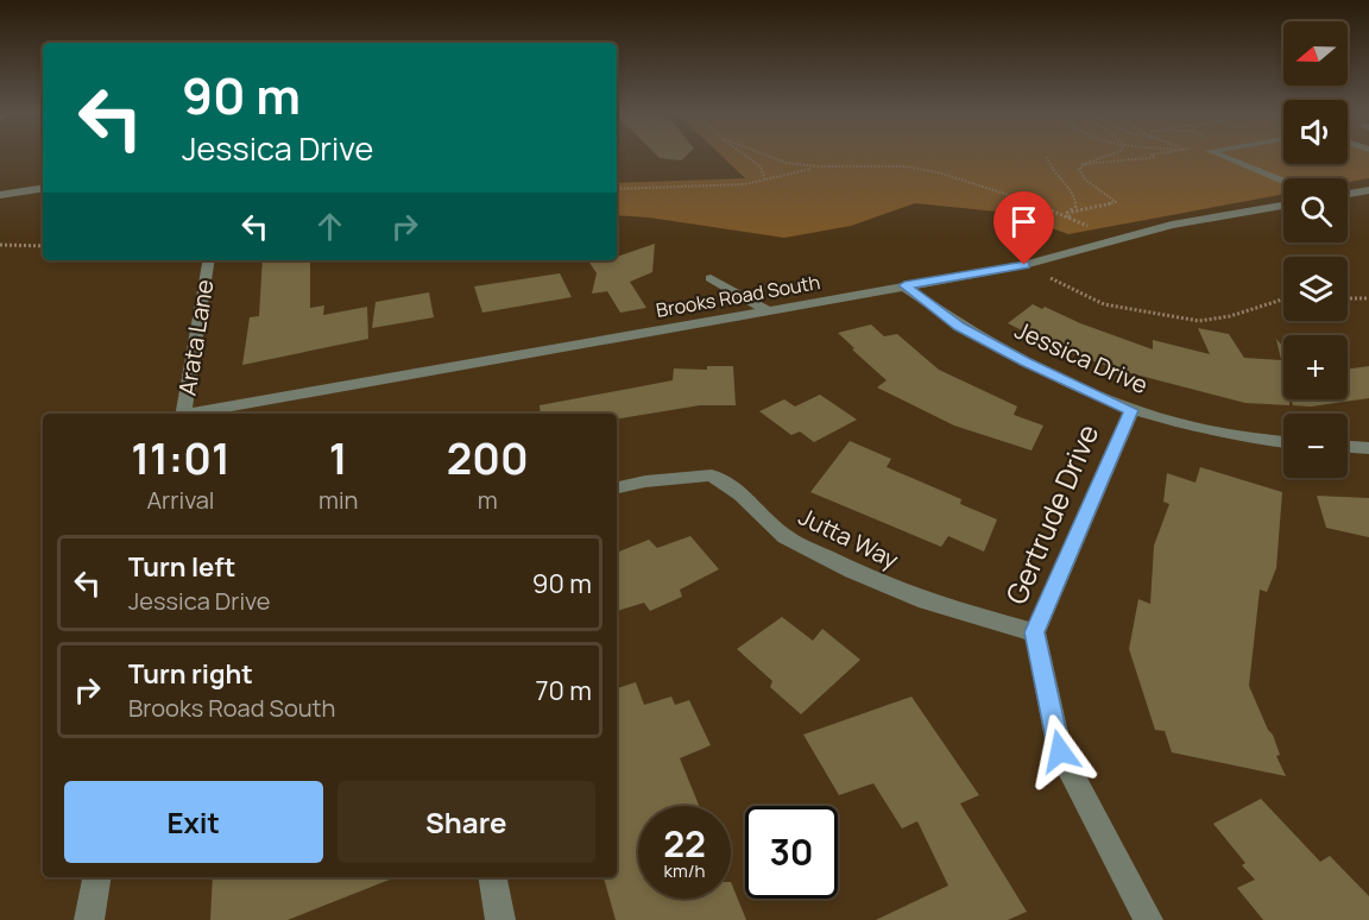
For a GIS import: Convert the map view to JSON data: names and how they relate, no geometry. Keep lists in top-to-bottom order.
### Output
{
  "streets": {
    "street": [
      "Brooks Road South",
      "Arata Lane",
      "Jessica Drive",
      "Gertrude Drive",
      "Jutta Way"
    ]
  },
  "crossings": [
    ["Brooks Road South", "Jessica Drive"],
    ["Jessica Drive", "Gertrude Drive"],
    ["Gertrude Drive", "Jutta Way"]
  ],
  "north": "left",
  "page": {
    "map_buttons": ["+", "−"],
    "turn": ["90 m", "Jessica Drive"],
    "eta": [
      "11:01",
      "Arrival",
      "1",
      "min",
      "200",
      "m"
    ],
    "list": [
      {
        "name": "Turn left",
        "note": "Jessica Drive",
        "value": "90 m"
      },
      {
        "name": "Turn right",
        "note": "Brooks Road South",
        "value": "70 m"
      }
    ],
    "buttons": ["Exit", "Share"],
    "speed": "22 km/h",
    "limit": "30"
  }
}
